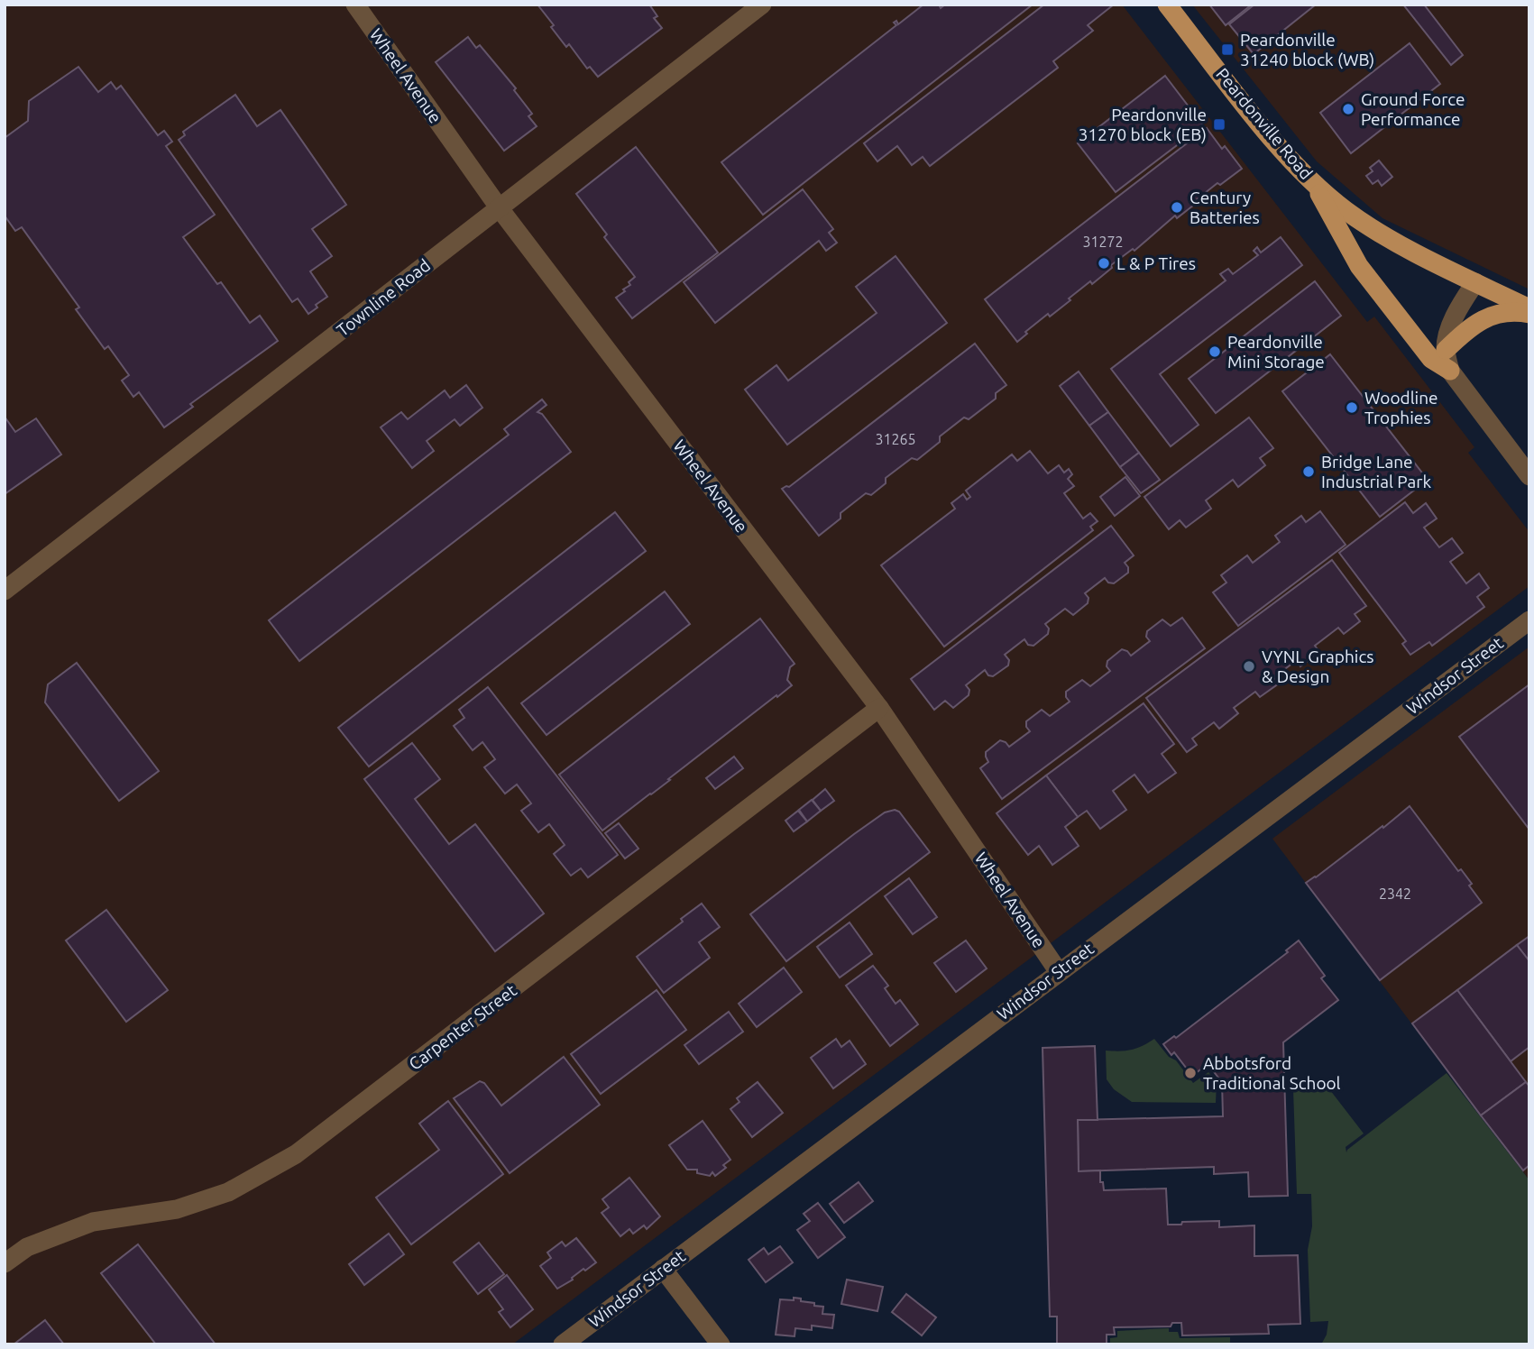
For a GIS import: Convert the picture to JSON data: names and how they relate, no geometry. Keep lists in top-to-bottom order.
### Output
{
  "streets": {
    "main road": ["Peardonville Road"],
    "street": [
      "Wheel Avenue",
      "Townline Road",
      "Windsor Street",
      "Carpenter Street"
    ]
  },
  "crossings": [
    ["Wheel Avenue", "Townline Road"],
    ["Wheel Avenue", "Windsor Street"],
    ["Wheel Avenue", "Carpenter Street"]
  ],
  "places": {
    "transit": ["Peardonville 31240 block (WB)", "Peardonville 31270 block (EB)"],
    "other": [
      "Ground Force Performance",
      "Century Batteries",
      "L & P Tires",
      "Peardonville Mini Storage",
      "Woodline Trophies",
      "Bridge Lane Industrial Park",
      "VYNL Graphics & Design",
      "Abbotsford Traditional School"
    ]
  },
  "house_numbers": ["31272", "31265", "2342"]
}
